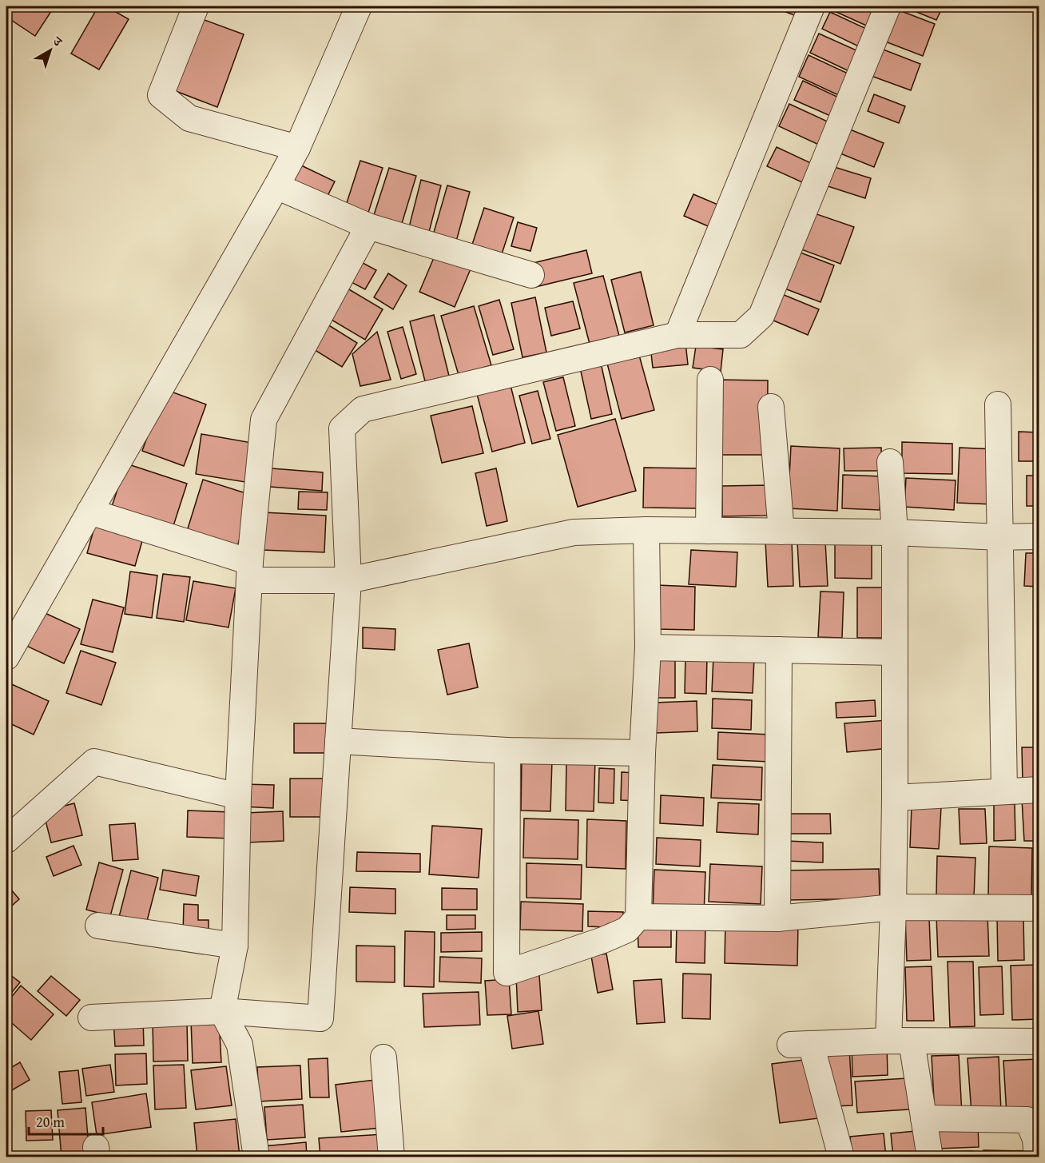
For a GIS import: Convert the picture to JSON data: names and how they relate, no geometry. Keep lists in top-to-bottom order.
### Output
{
  "scale_bar": "20 m",
  "north": "top right"
}
